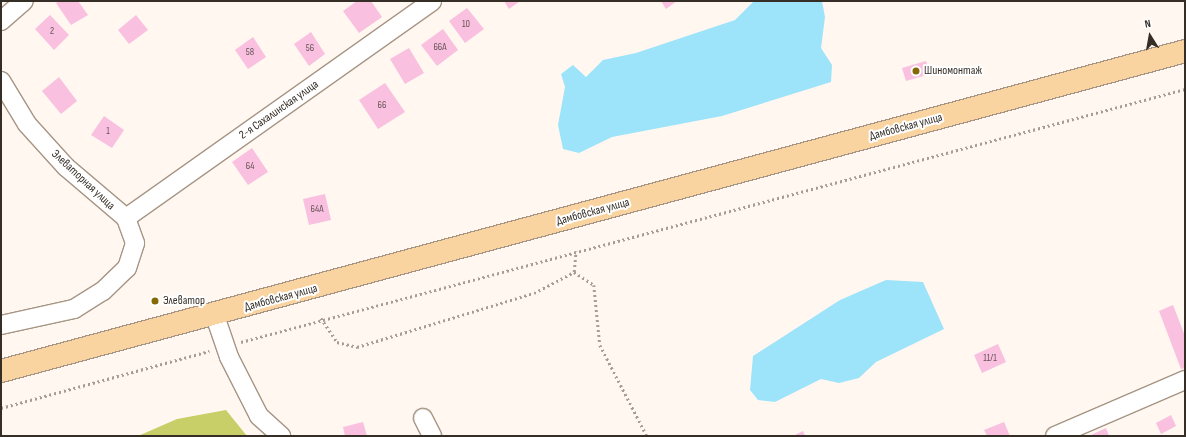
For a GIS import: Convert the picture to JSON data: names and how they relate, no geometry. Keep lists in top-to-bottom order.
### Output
{
  "streets": {
    "main road": ["Дамбовская улица"],
    "street": ["2-я Сахалинская улица", "Элеваторная улица"]
  },
  "crossings": [
    ["2-я Сахалинская улица", "Элеваторная улица"]
  ],
  "places": ["Шиномонтаж", "Элеватор"],
  "house_numbers": [
    "10",
    "2",
    "66А",
    "56",
    "58",
    "66",
    "1",
    "64",
    "64А",
    "11/1"
  ],
  "north": "top"
}
